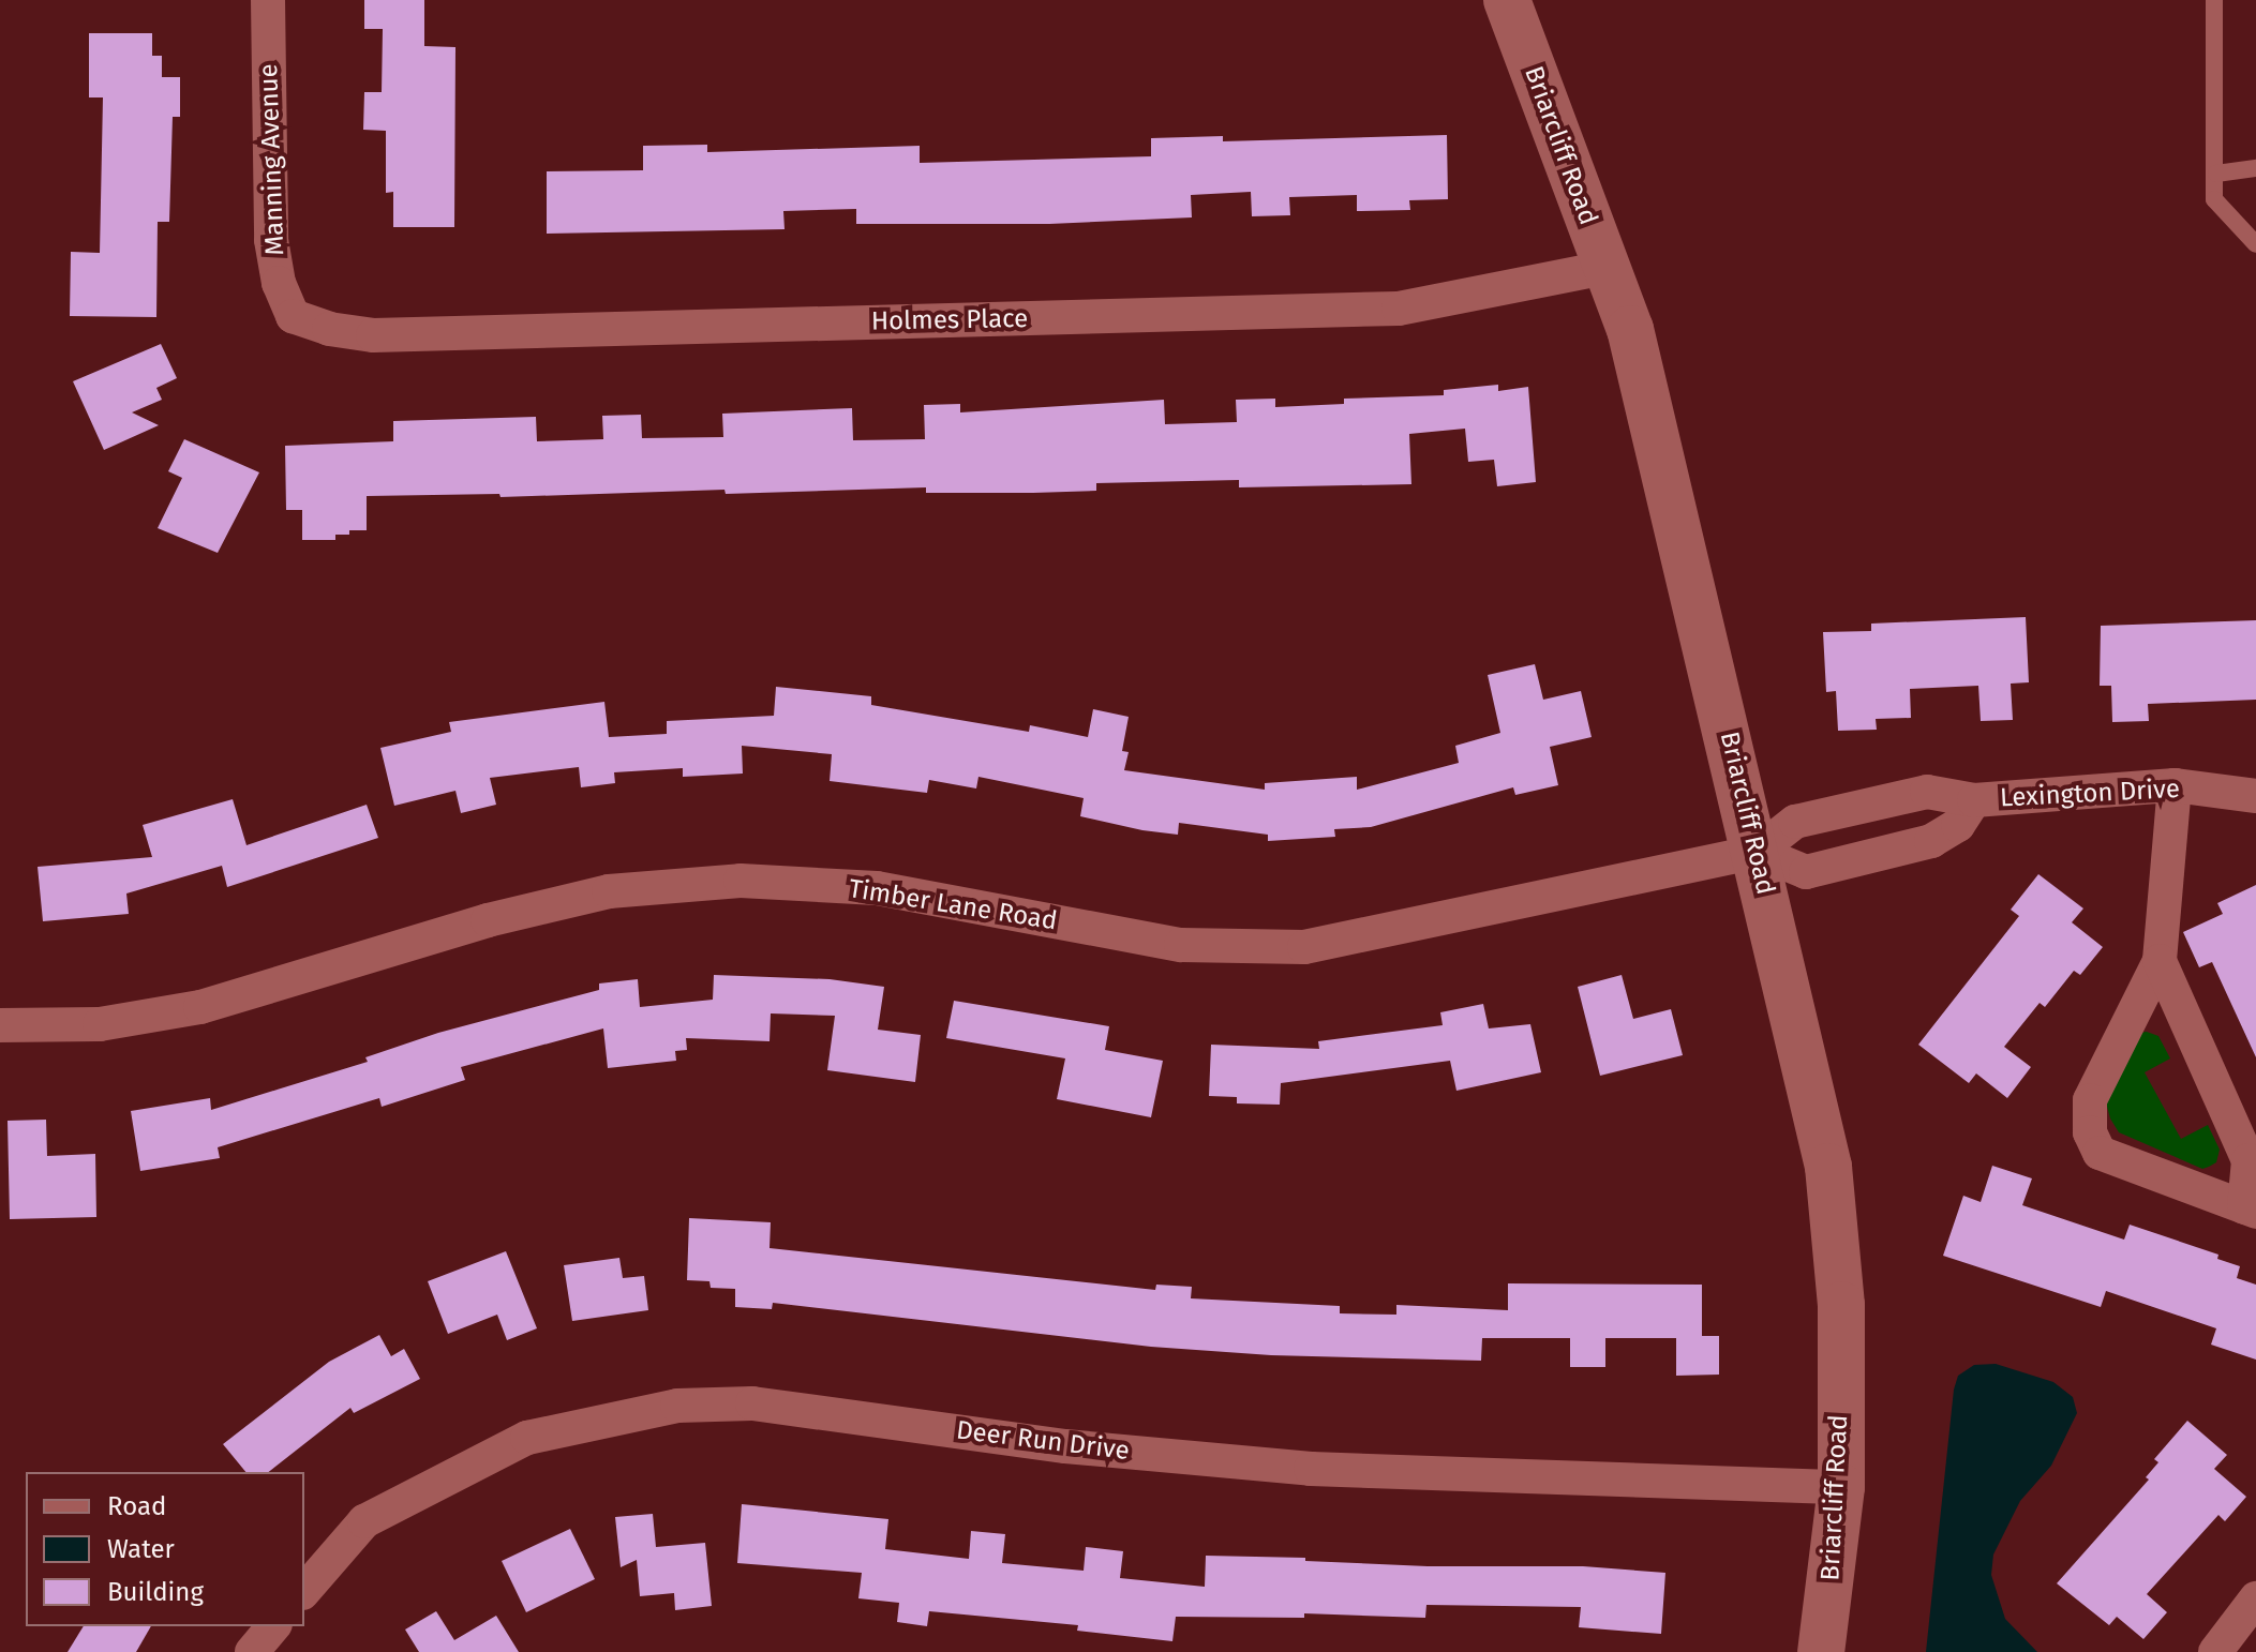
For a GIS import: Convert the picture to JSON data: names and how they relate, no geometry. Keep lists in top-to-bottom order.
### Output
{
  "streets": {
    "street": [
      "Briarcliff Road",
      "Manning Avenue",
      "Holmes Place",
      "Lexington Drive",
      "Timber Lane Road",
      "Deer Run Drive"
    ]
  },
  "crossings": [
    ["Briarcliff Road", "Holmes Place"],
    ["Briarcliff Road", "Lexington Drive"],
    ["Briarcliff Road", "Timber Lane Road"],
    ["Briarcliff Road", "Deer Run Drive"],
    ["Manning Avenue", "Holmes Place"],
    ["Lexington Drive", "Timber Lane Road"]
  ],
  "legend": ["Road", "Water", "Building"]
}
